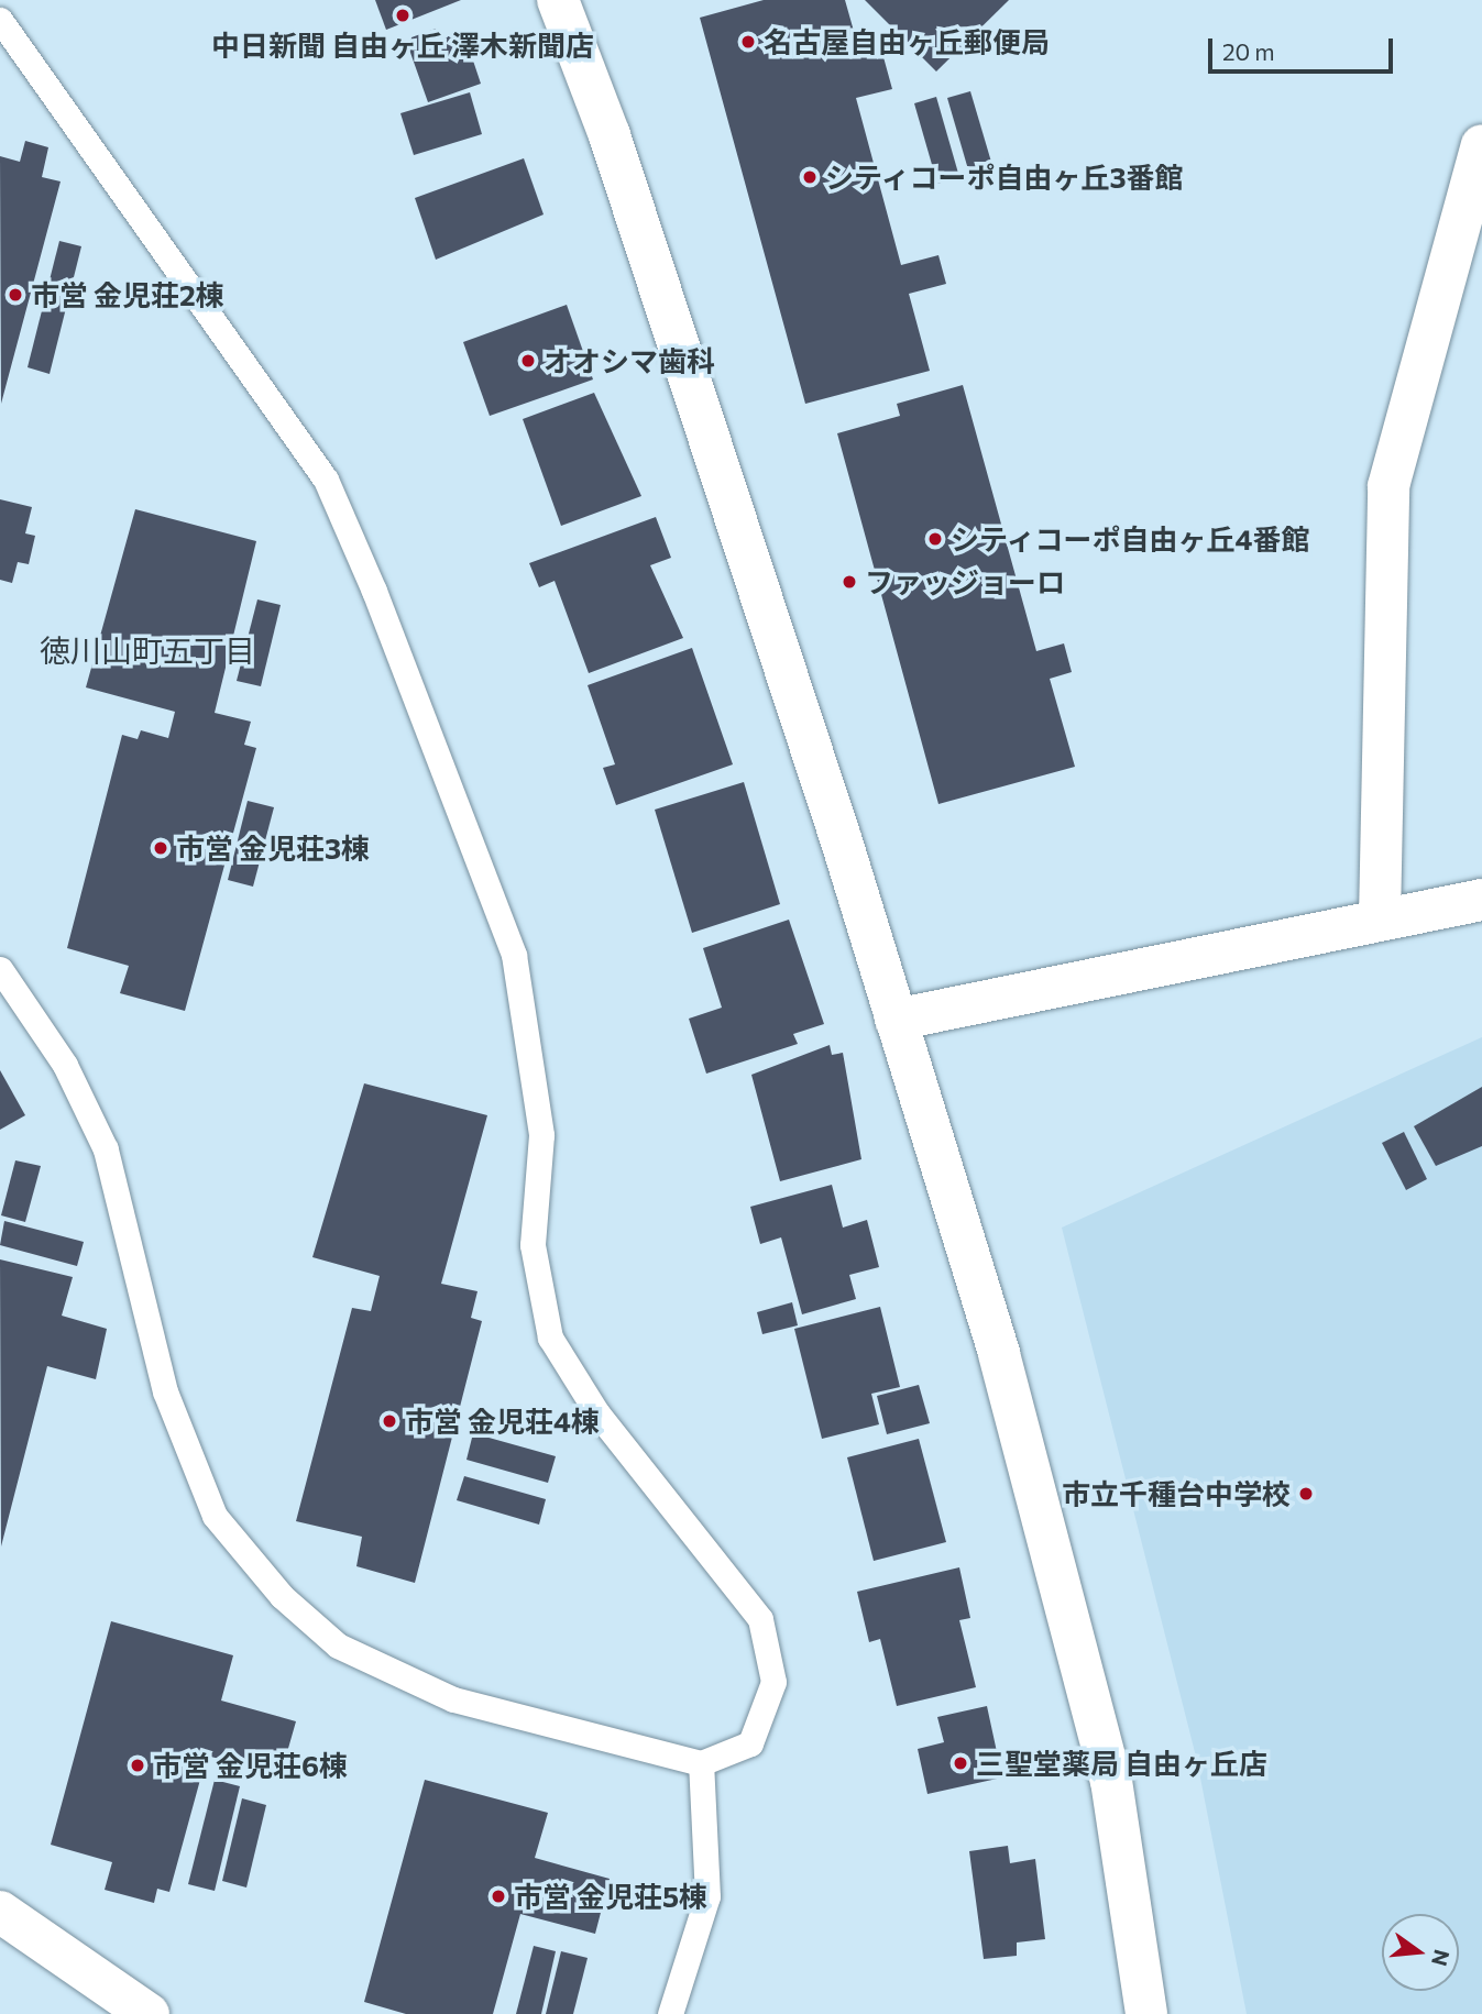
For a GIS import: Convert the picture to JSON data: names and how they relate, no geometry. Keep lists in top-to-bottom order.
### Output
{
  "districts": ["徳川山町五丁目"],
  "places": [
    "中日新聞 自由ヶ丘 澤木新聞店",
    "名古屋自由ヶ丘郵便局",
    "シティコーポ自由ヶ丘3番館",
    "市営 金児荘2棟",
    "オオシマ歯科",
    "シティコーポ自由ヶ丘4番館",
    "ファッジョーロ",
    "市営 金児荘3棟",
    "市営 金児荘4棟",
    "市立千種台中学校",
    "三聖堂薬局 自由ヶ丘店",
    "市営 金児荘6棟",
    "市営 金児荘5棟"
  ],
  "scale_bar": "20 m",
  "north": "right"
}
